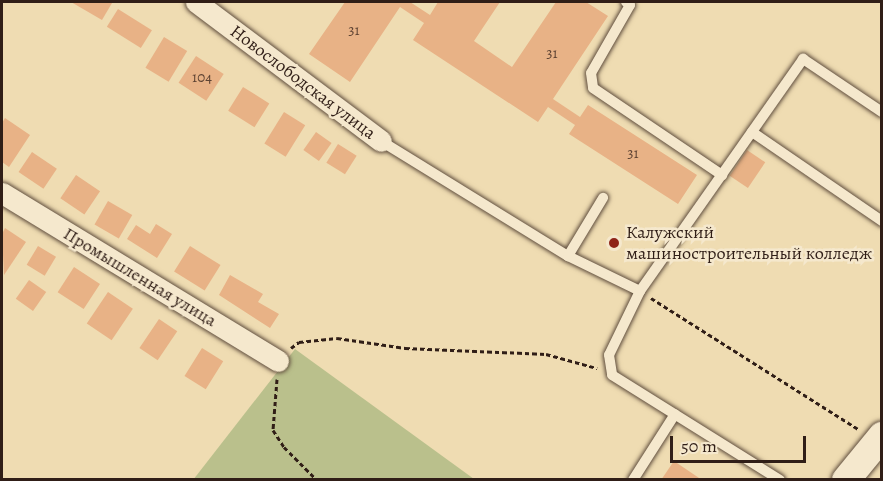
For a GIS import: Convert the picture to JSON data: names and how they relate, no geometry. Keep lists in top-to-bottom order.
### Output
{
  "streets": {
    "street": ["Новослободская улица", "Промышленная улица"]
  },
  "places": ["Калужский машиностроительный колледж"],
  "house_numbers": [
    "31",
    "31",
    "104",
    "31"
  ],
  "scale_bar": "50 m"
}
